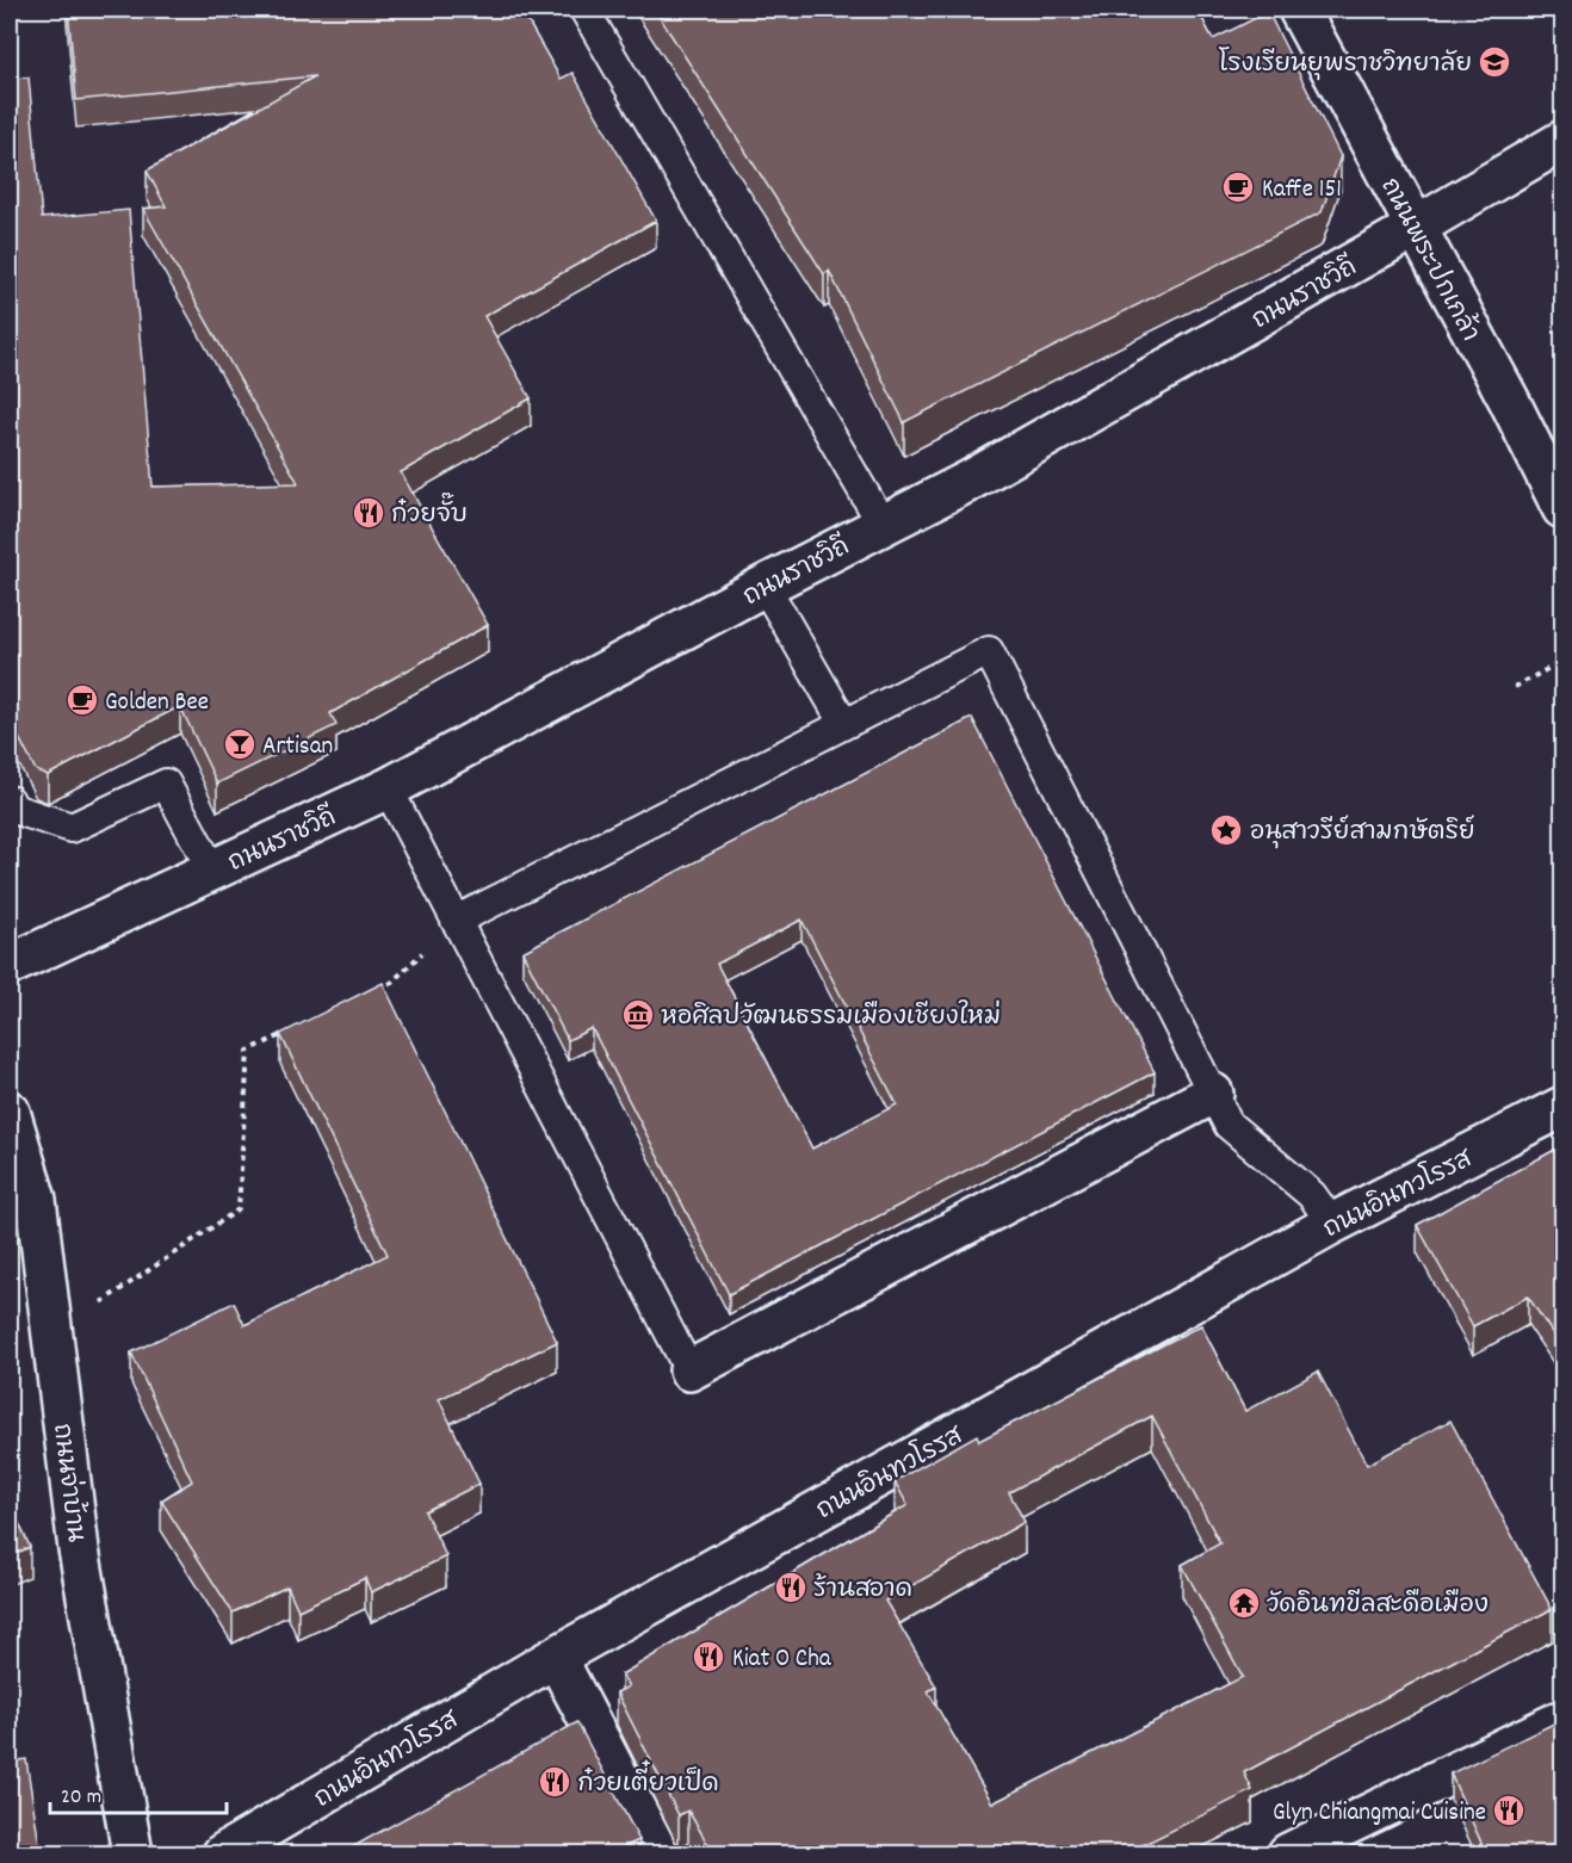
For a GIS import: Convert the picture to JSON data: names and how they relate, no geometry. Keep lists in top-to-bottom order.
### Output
{
  "streets": {
    "street": [
      "ถนนพระปกเกล้า",
      "ถนนราชวิถี",
      "ถนนอินทวโรรส",
      "ถนนจ่าบ้าน"
    ]
  },
  "crossings": [
    ["ถนนพระปกเกล้า", "ถนนราชวิถี"]
  ],
  "places": {
    "school or university": ["โรงเรียนยุพราชวิทยาลัย"],
    "cafe": ["Kaffe 151", "Golden Bee"],
    "restaurant": [
      "ก๋วยจั๊บ",
      "ร้านสอาด",
      "Kiat O Cha",
      "ก๋วยเตี๋ยวเป็ด",
      "Glyn Chiangmai Cuisine"
    ],
    "bar": ["Artisan"],
    "place": ["อนุสาวรีย์สามกษัตริย์"],
    "museum": ["หอศิลปวัฒนธรรมเมืองเชียงใหม่"],
    "temple": ["วัดอินทขีลสะดือเมือง"]
  },
  "scale_bar": "20 m"
}
